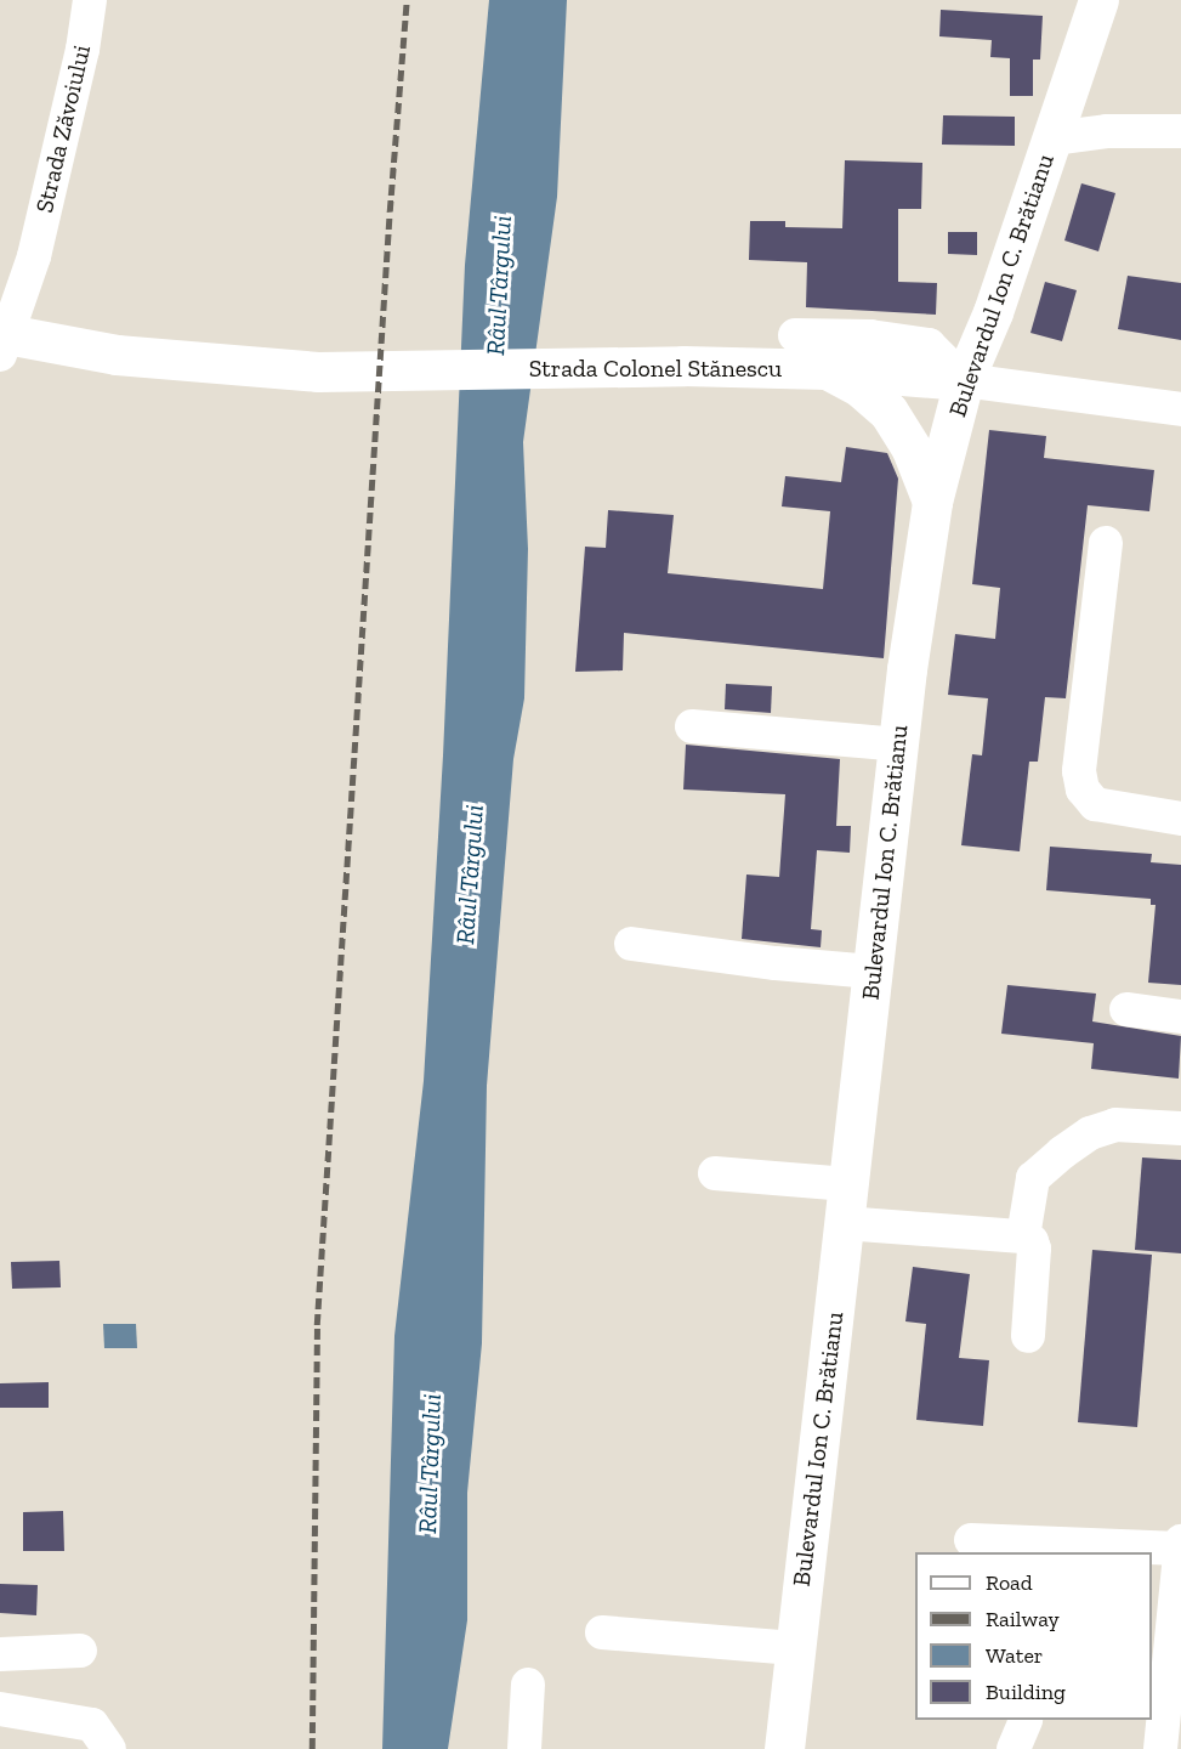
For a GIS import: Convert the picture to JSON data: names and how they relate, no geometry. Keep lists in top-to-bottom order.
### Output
{
  "streets": {
    "main road": ["Bulevardul Ion C. Brătianu", "Strada Colonel Stănescu"],
    "street": ["Strada Zăvoiului"]
  },
  "crossings": [
    ["Bulevardul Ion C. Brătianu", "Strada Colonel Stănescu"]
  ],
  "water": ["Râul Târgului"],
  "legend": [
    "Road",
    "Railway",
    "Water",
    "Building"
  ]
}
